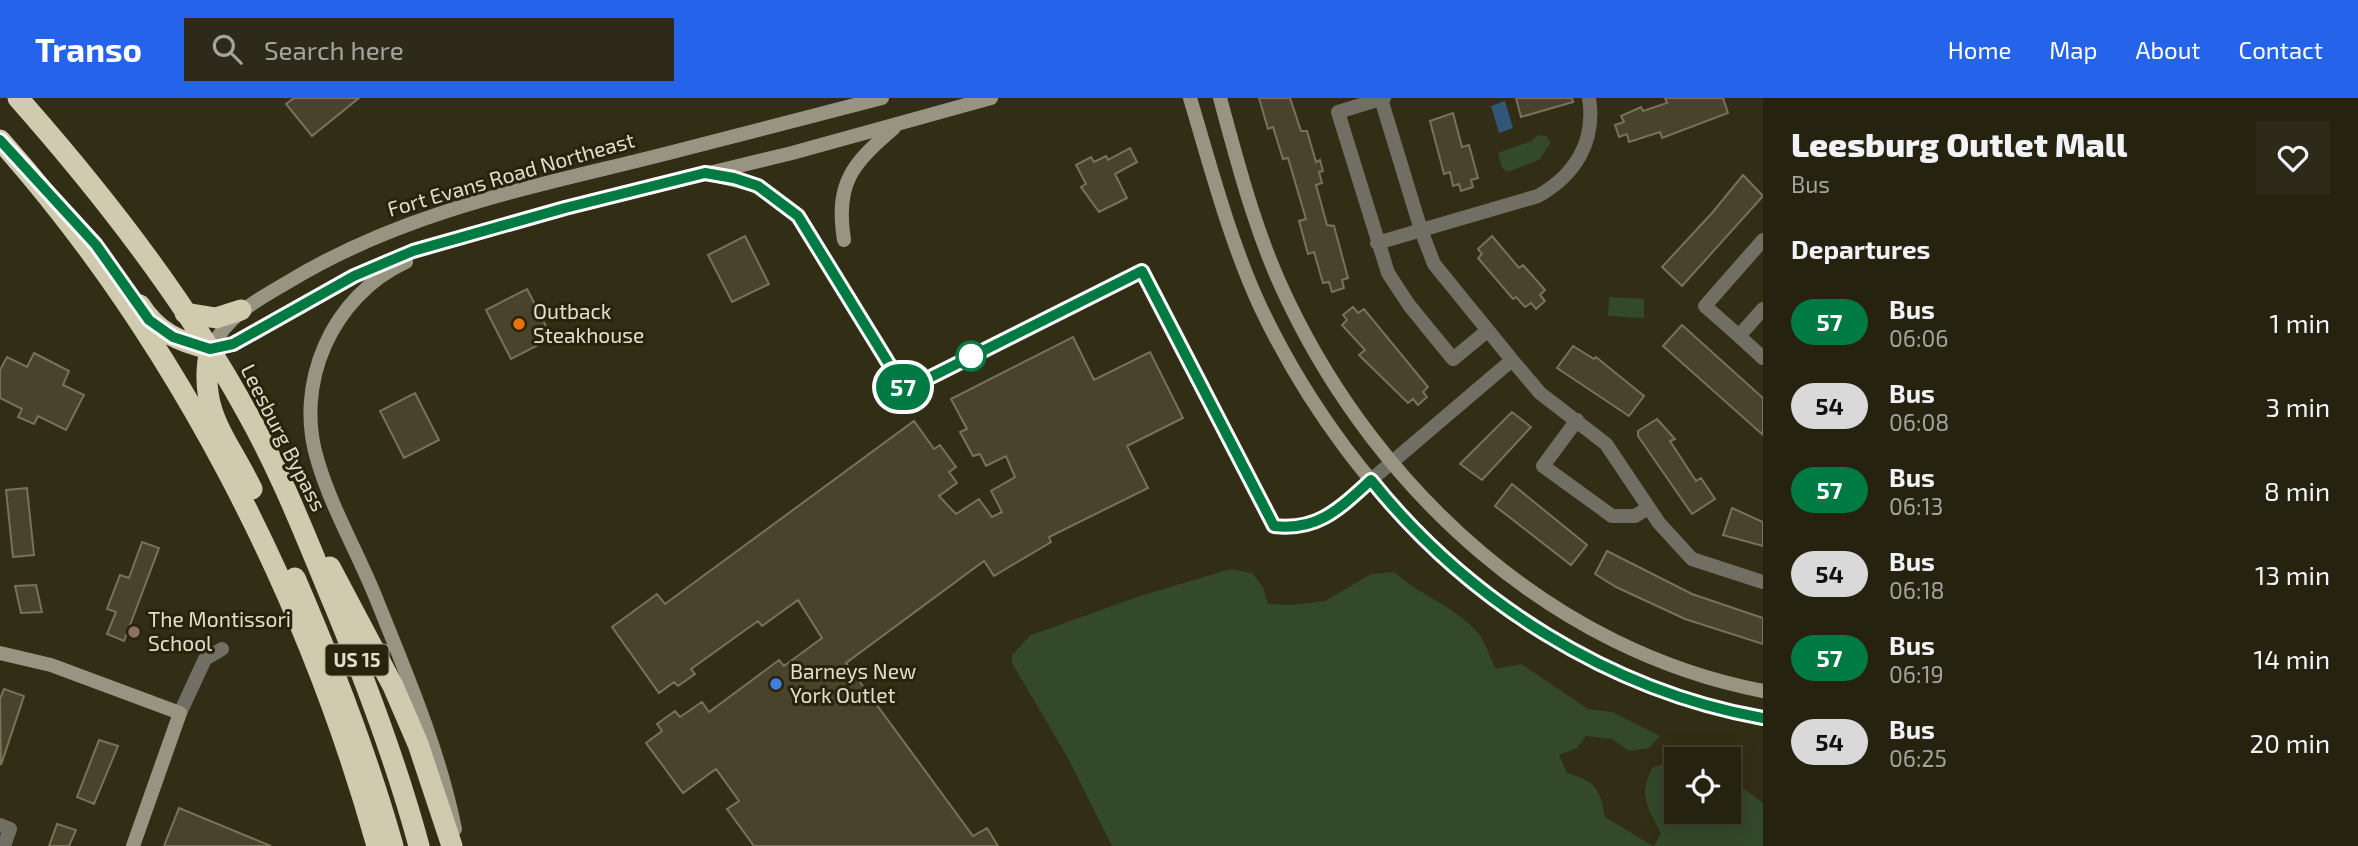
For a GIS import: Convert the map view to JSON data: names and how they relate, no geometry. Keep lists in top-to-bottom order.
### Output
{
  "streets": {
    "highway": ["Leesburg Bypass", "US 15"],
    "main road": ["Fort Evans Road Northeast"]
  },
  "crossings": [
    ["Fort Evans Road Northeast", "Leesburg Bypass"]
  ],
  "places": ["Outback Steakhouse", "The Montissori School", "Barneys New York Outlet"],
  "lines": ["bus line 57"],
  "page": {
    "header": "Transo",
    "search": "Search here",
    "nav": [
      "Home",
      "Map",
      "About",
      "Contact"
    ],
    "on_map": "57",
    "heading": [
      ["Leesburg Outlet Mall", "Bus"],
      "Departures"
    ],
    "list": [
      {
        "mark": "57",
        "name": "Bus",
        "note": "06:06",
        "value": "1 min"
      },
      {
        "mark": "54",
        "name": "Bus",
        "note": "06:08",
        "value": "3 min"
      },
      {
        "mark": "57",
        "name": "Bus",
        "note": "06:13",
        "value": "8 min"
      },
      {
        "mark": "54",
        "name": "Bus",
        "note": "06:18",
        "value": "13 min"
      },
      {
        "mark": "57",
        "name": "Bus",
        "note": "06:19",
        "value": "14 min"
      },
      {
        "mark": "54",
        "name": "Bus",
        "note": "06:25",
        "value": "20 min"
      }
    ]
  }
}
